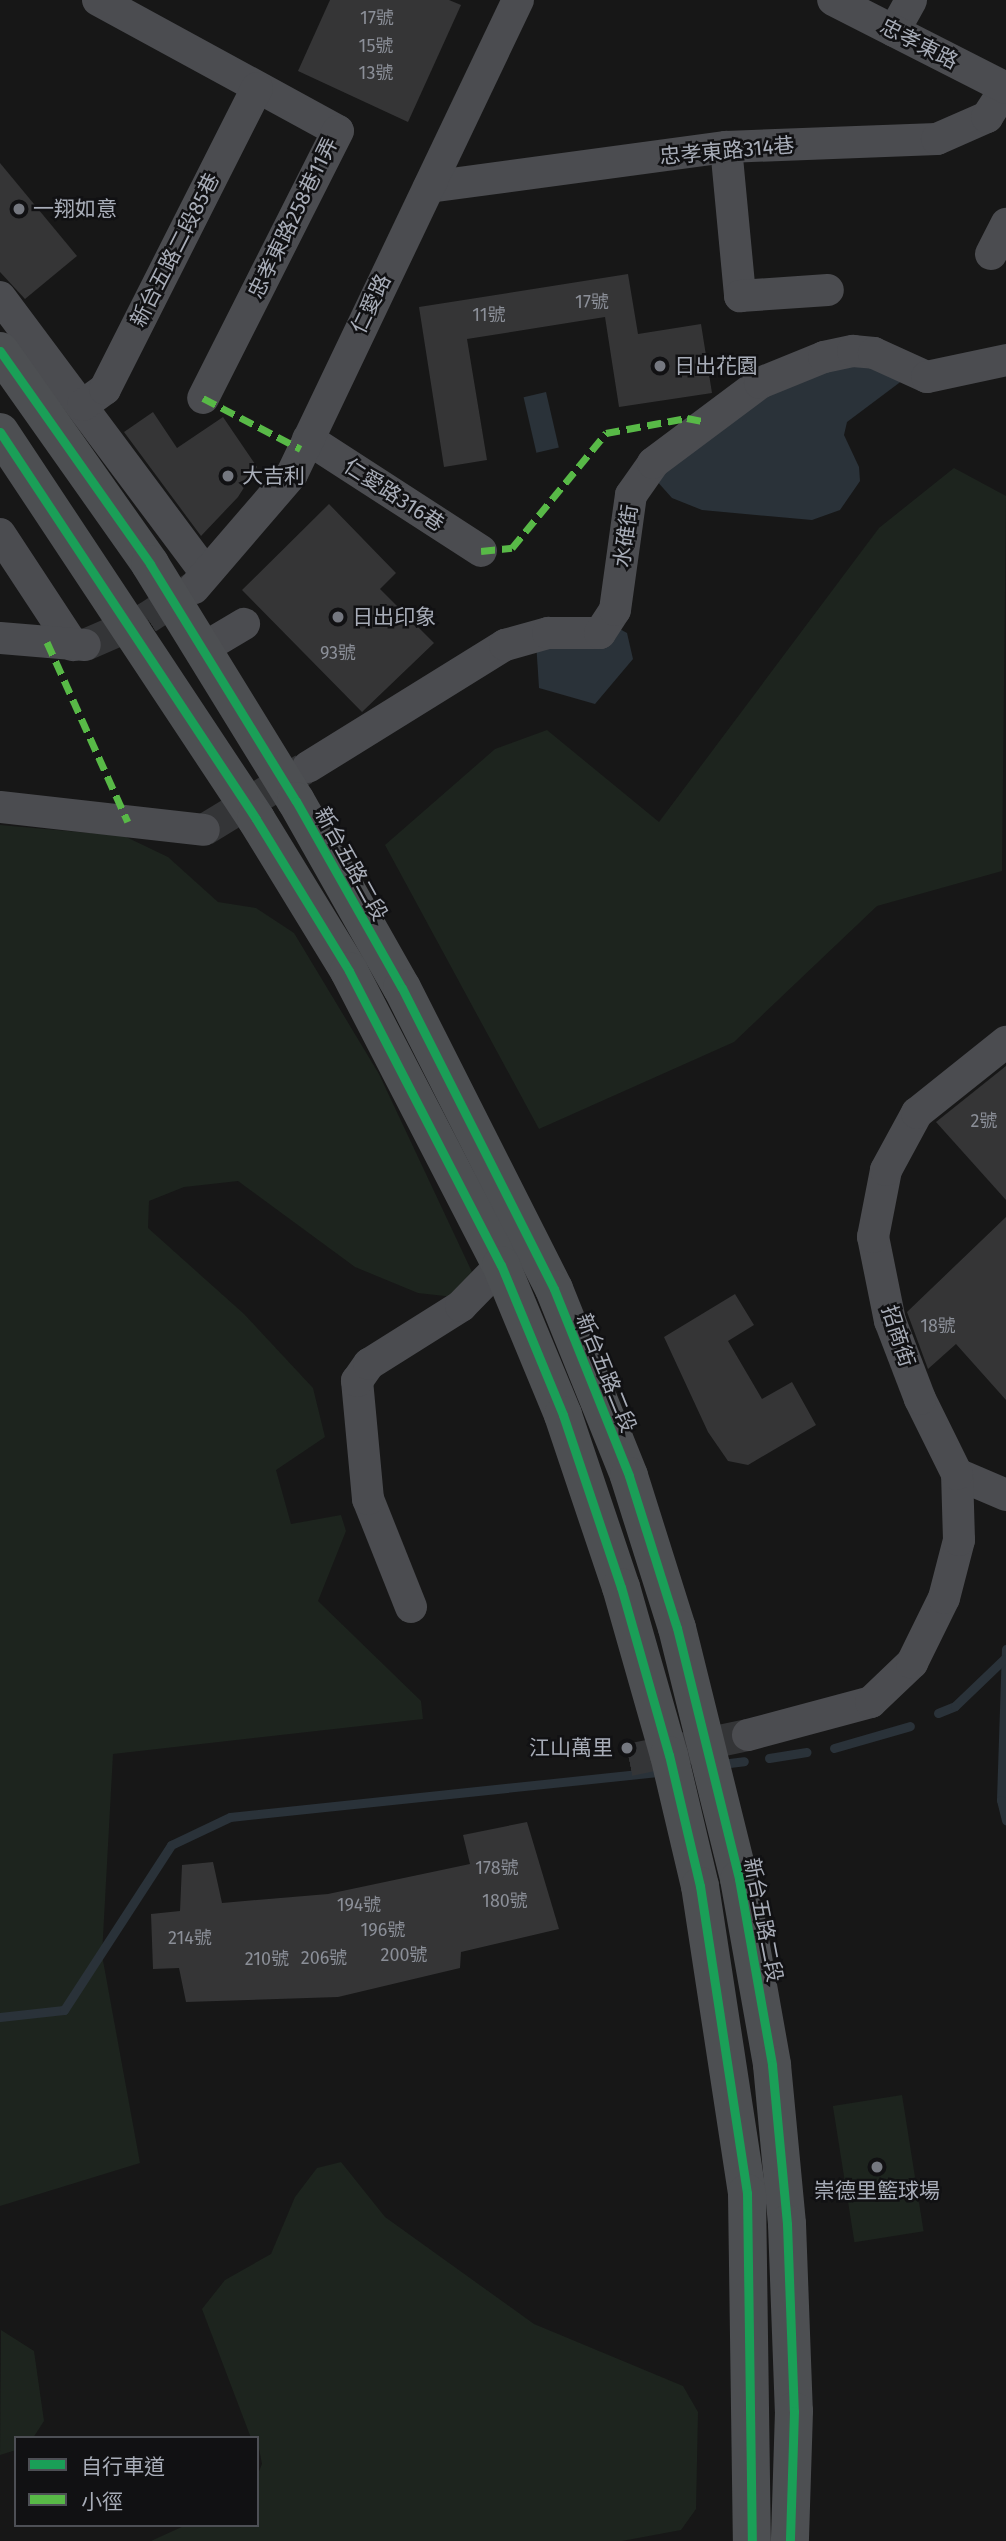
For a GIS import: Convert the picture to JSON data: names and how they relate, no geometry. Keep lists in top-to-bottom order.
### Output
{
  "streets": {
    "main road": ["新台五路二段"],
    "street": [
      "忠孝東路",
      "忠孝東路314巷",
      "忠孝東路258巷11弄",
      "新台五路二段85巷",
      "仁愛路",
      "仁愛路316巷",
      "水碓街",
      "招商街"
    ]
  },
  "crossings": [
    ["忠孝東路", "忠孝東路314巷"],
    ["忠孝東路314巷", "仁愛路"],
    ["忠孝東路258巷11弄", "新台五路二段85巷"],
    ["新台五路二段85巷", "仁愛路"],
    ["仁愛路", "仁愛路316巷"]
  ],
  "places": [
    "一翔如意",
    "日出花園",
    "大吉利",
    "日出印象",
    "江山萬里",
    "崇德里籃球場"
  ],
  "house_numbers": [
    "17號",
    "15號",
    "13號",
    "17號",
    "11號",
    "93號",
    "2號",
    "18號",
    "178號",
    "180號",
    "194號",
    "196號",
    "214號",
    "200號",
    "206號",
    "210號"
  ],
  "legend": ["自行車道", "小徑"]
}
